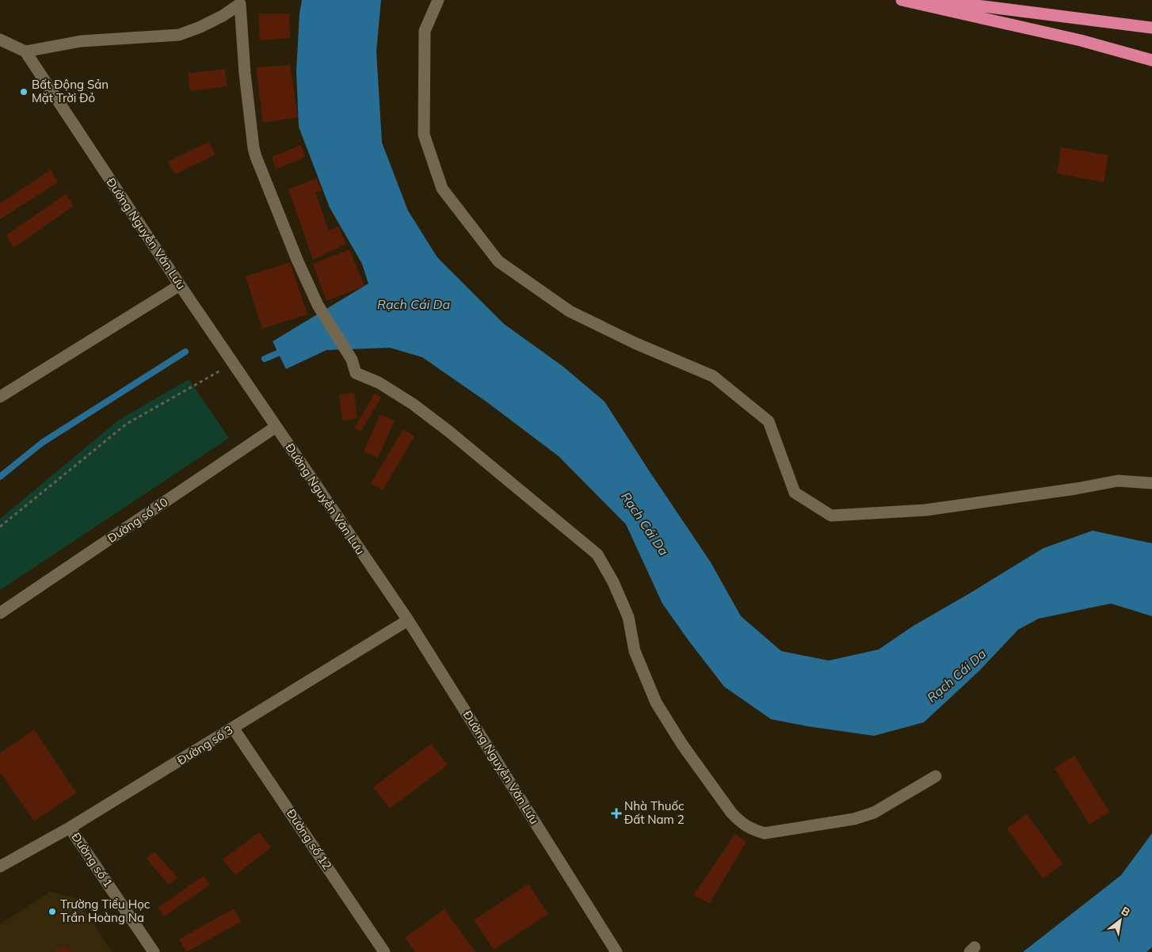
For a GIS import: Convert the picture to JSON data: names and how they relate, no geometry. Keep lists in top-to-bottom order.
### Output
{
  "streets": {
    "street": [
      "Đường Nguyễn Văn Lưu",
      "Đường số 10",
      "Đường số 3",
      "Đường số 12",
      "Đường số 1"
    ]
  },
  "crossings": [
    ["Đường Nguyễn Văn Lưu", "Đường số 10"],
    ["Đường Nguyễn Văn Lưu", "Đường số 3"],
    ["Đường số 3", "Đường số 12"],
    ["Đường số 3", "Đường số 1"]
  ],
  "water": ["Rạch Cái Da"],
  "places": {
    "other": ["Bất Động Sản Mặt Trời Đỏ", "Trường Tiểu Học Trần Hoàng Na"],
    "health": ["Nhà Thuốc Đất Nam 2"]
  },
  "north": "top right"
}
